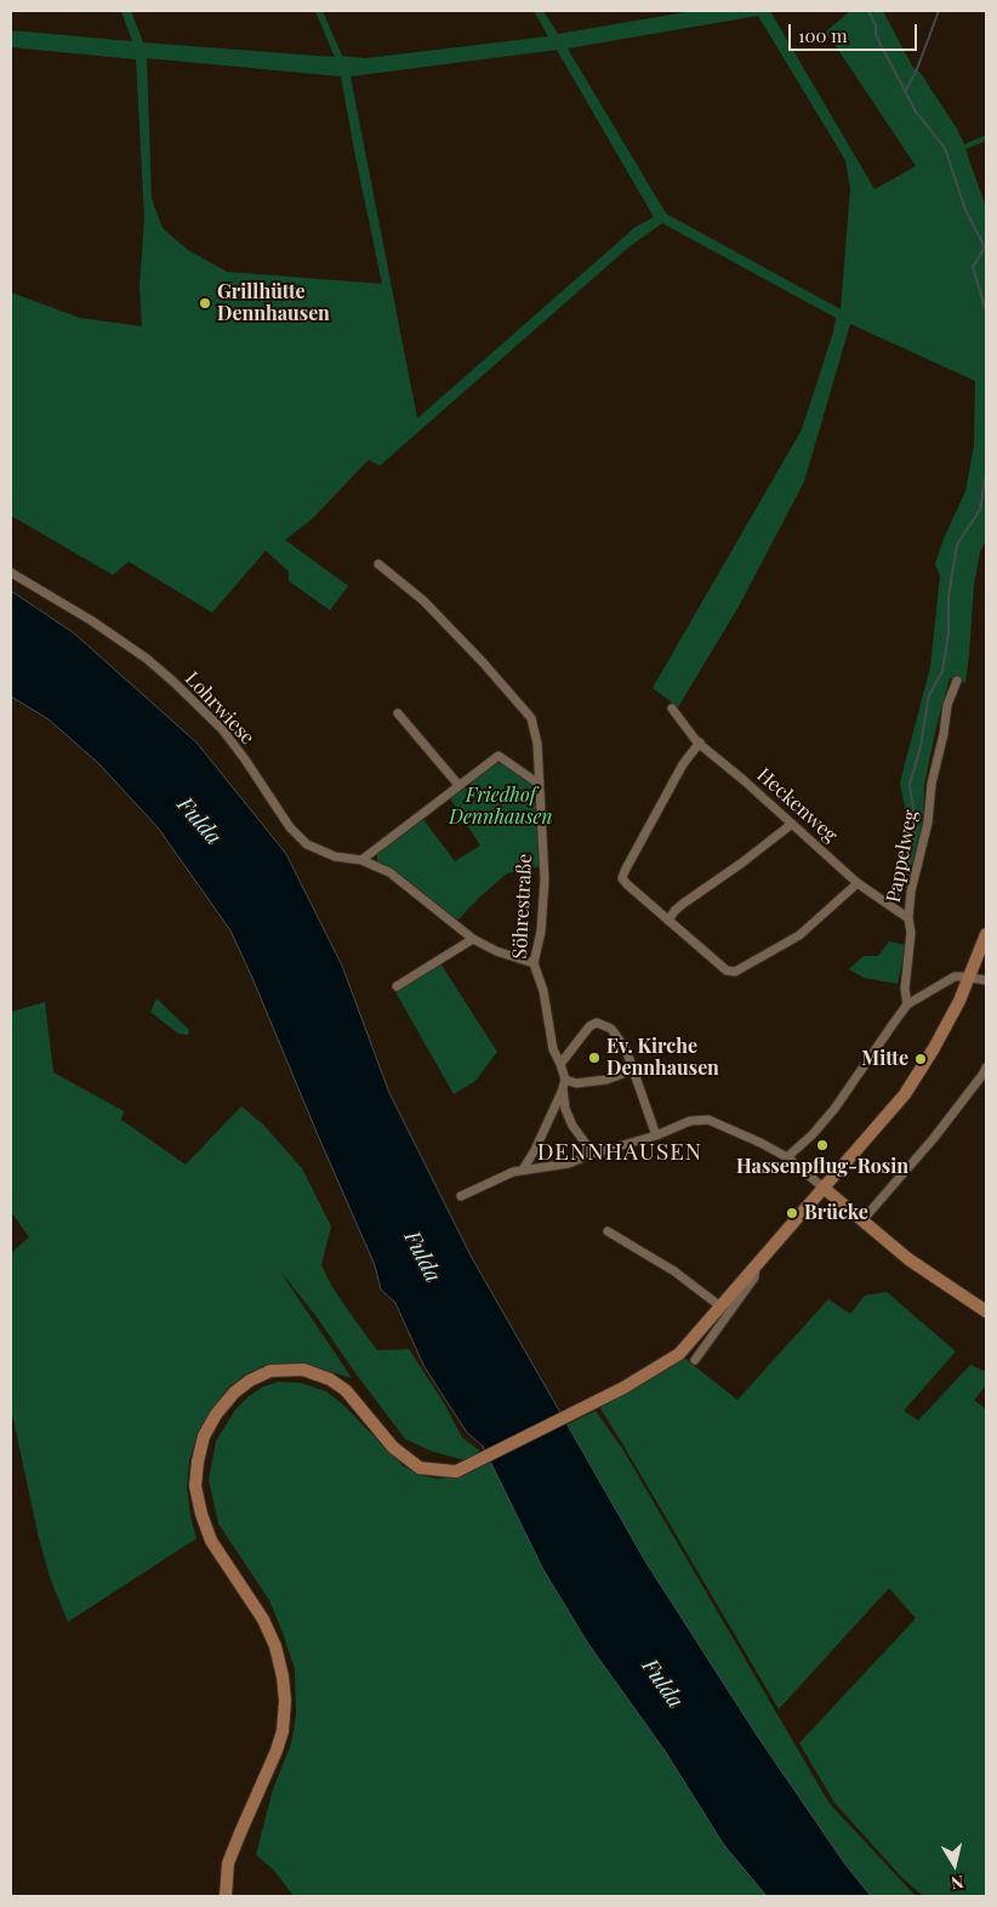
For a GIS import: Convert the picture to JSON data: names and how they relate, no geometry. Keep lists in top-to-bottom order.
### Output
{
  "streets": {
    "street": [
      "Lohrwiese",
      "Heckenweg",
      "Pappelweg",
      "Söhrestraße"
    ]
  },
  "crossings": [
    ["Lohrwiese", "Söhrestraße"],
    ["Heckenweg", "Pappelweg"]
  ],
  "districts": ["DENNHAUSEN"],
  "water": ["Fulda"],
  "parks": ["Friedhof Dennhausen"],
  "places": [
    "Grillhütte Dennhausen",
    "Ev. Kirche Dennhausen",
    "Mitte",
    "Hassenpflug-Rosin",
    "Brücke"
  ],
  "scale_bar": "100 m",
  "north": "bottom"
}
